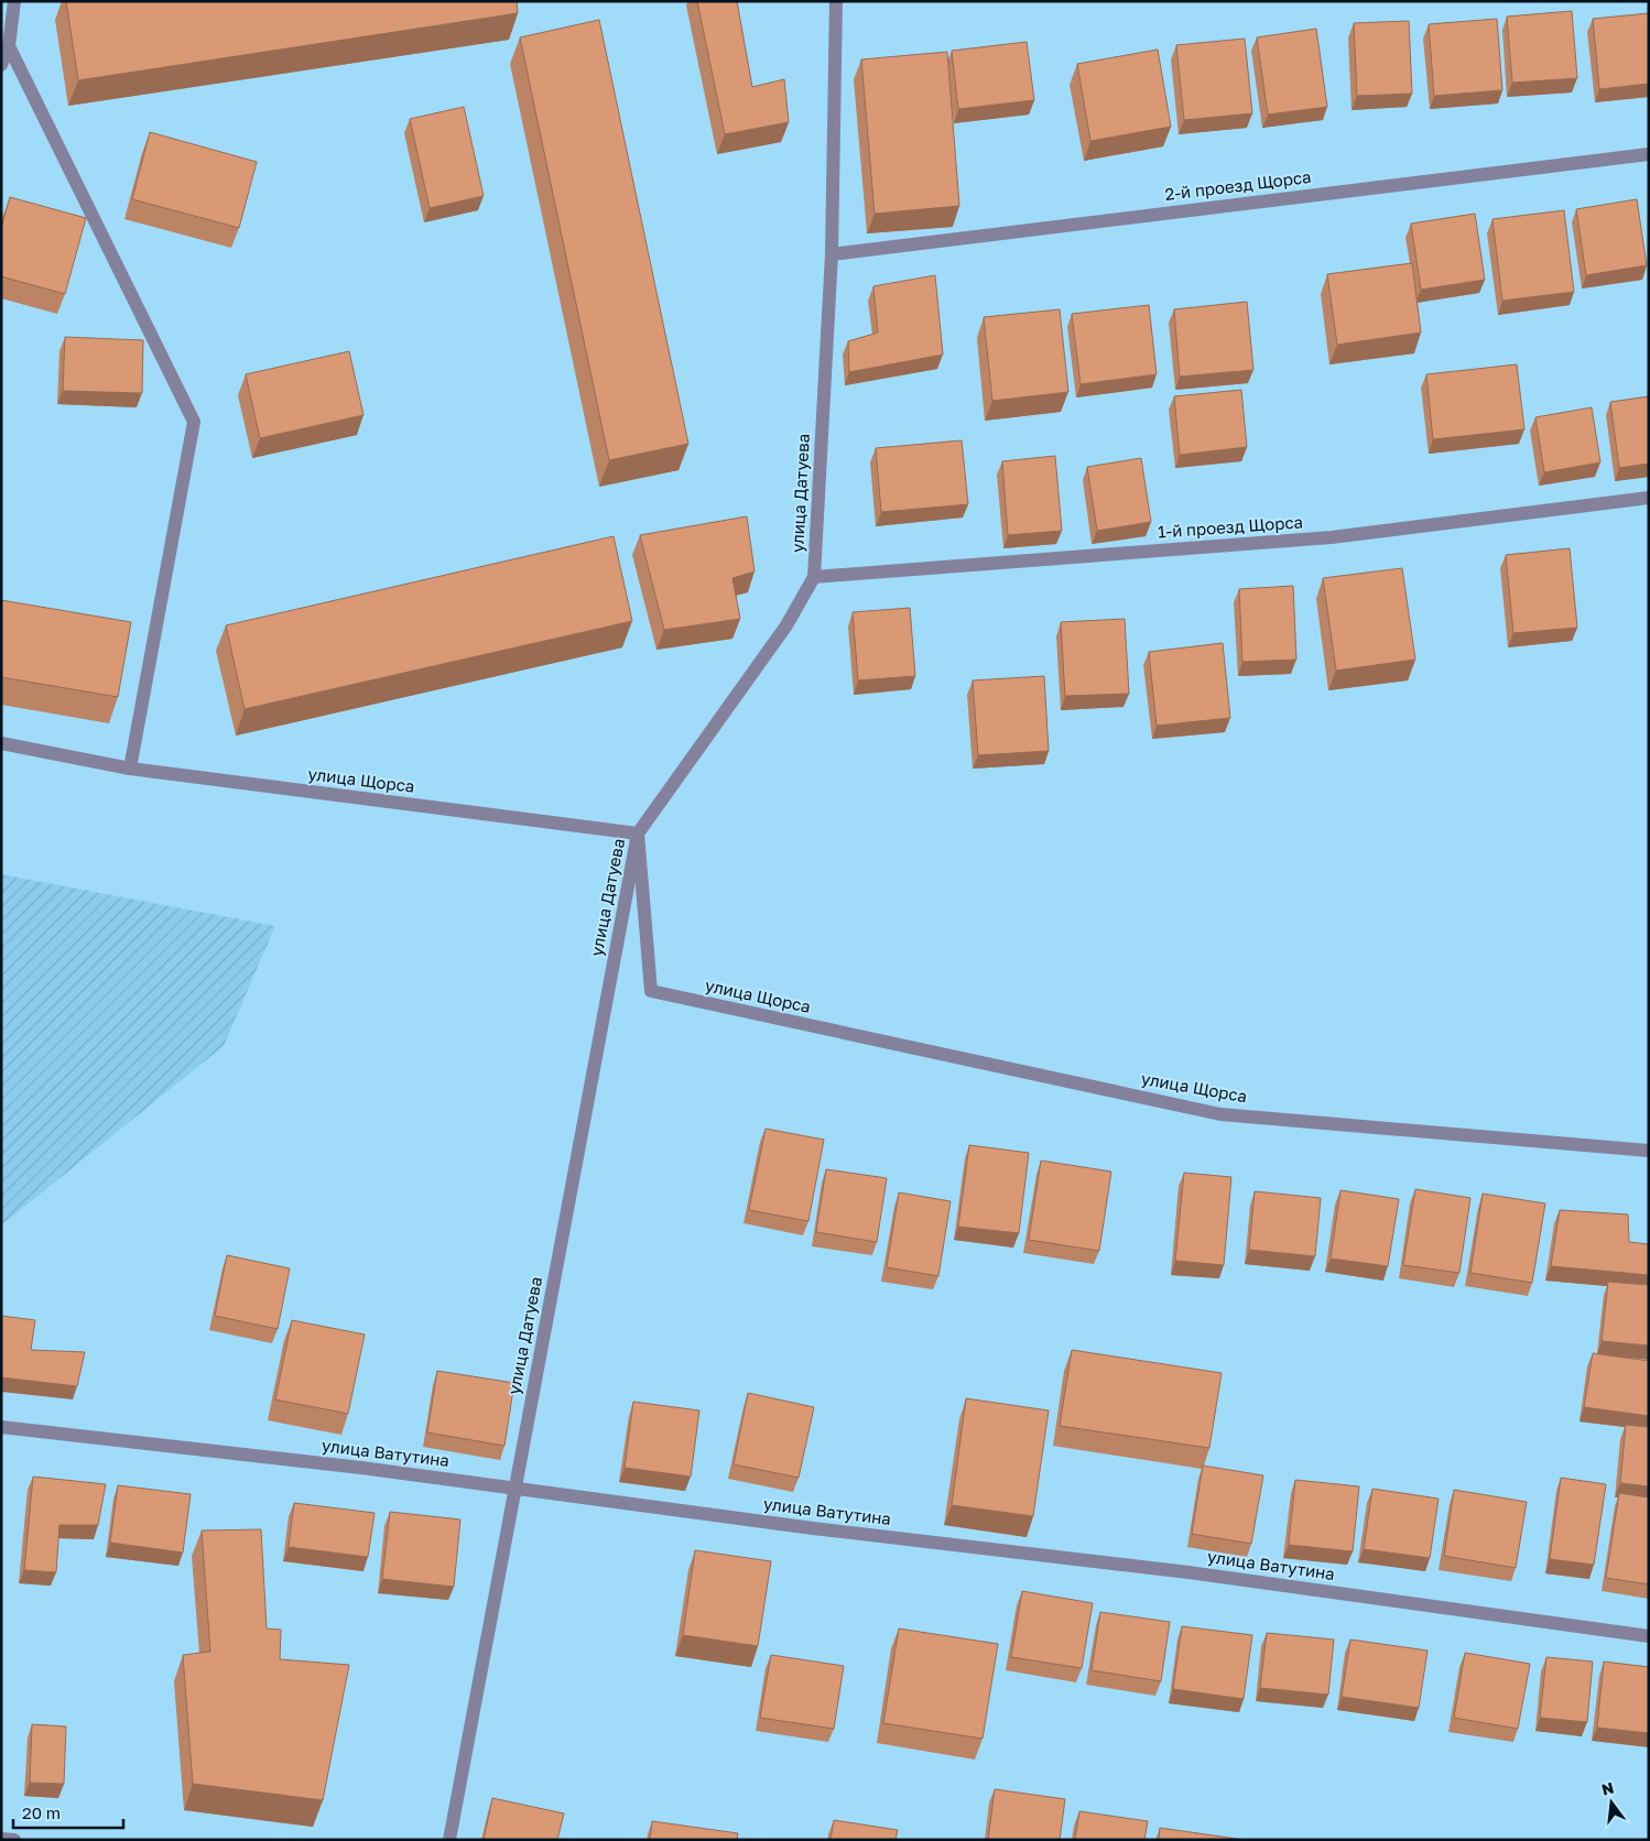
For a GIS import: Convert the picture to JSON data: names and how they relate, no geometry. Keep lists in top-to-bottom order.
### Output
{
  "streets": {
    "street": [
      "2-й проезд Щорса",
      "улица Датуева",
      "1-й проезд Щорса",
      "улица Щорса",
      "улица Ватутина"
    ]
  },
  "crossings": [
    ["2-й проезд Щорса", "улица Датуева"],
    ["улица Датуева", "1-й проезд Щорса"],
    ["улица Датуева", "улица Щорса"],
    ["улица Датуева", "улица Ватутина"]
  ],
  "scale_bar": "20 m",
  "north": "top"
}
